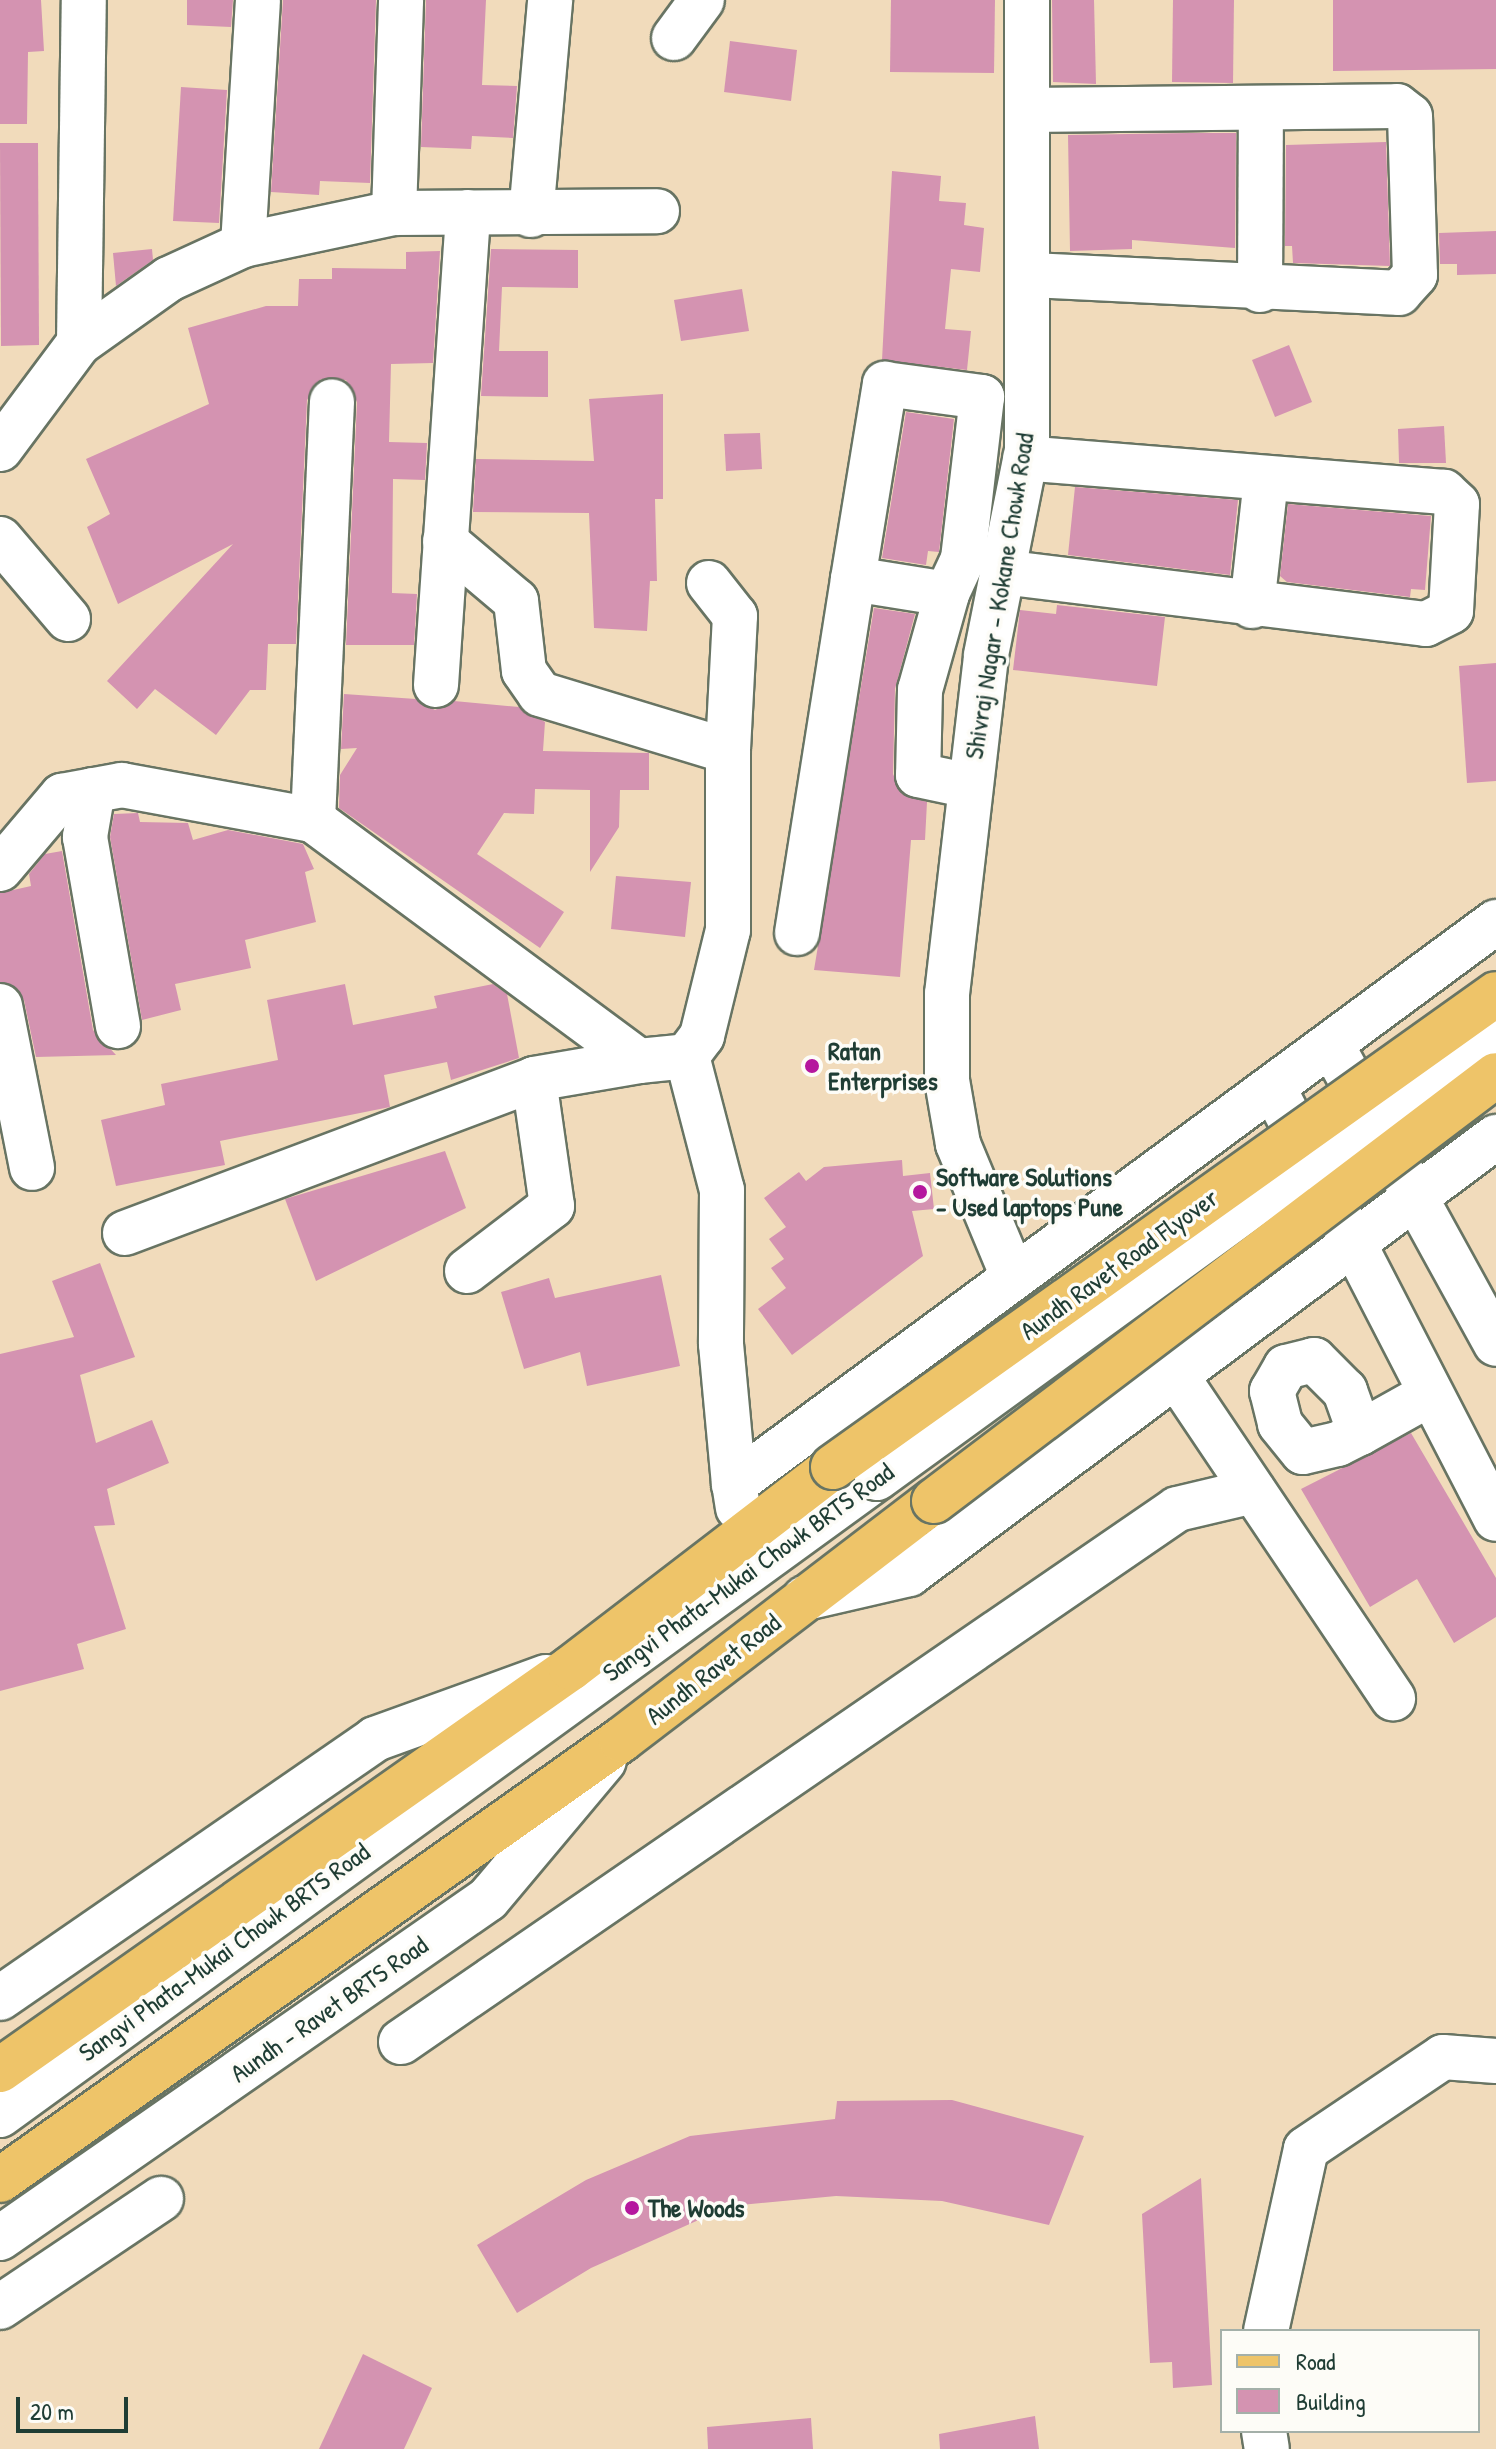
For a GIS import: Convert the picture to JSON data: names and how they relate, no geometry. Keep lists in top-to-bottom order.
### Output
{
  "streets": {
    "main road": ["Aundh Ravet Road Flyover", "Aundh Ravet Road"],
    "street": ["Shivraj Nagar - Kokane Chowk Road", "Sangvi Phata-Mukai Chowk BRTS Road", "Aundh - Ravet BRTS Road"]
  },
  "crossings": [
    ["Aundh Ravet Road", "Aundh - Ravet BRTS Road"]
  ],
  "places": ["Ratan Enterprises", "Software Solutions - Used laptops Pune", "The Woods"],
  "legend": ["Road", "Building"],
  "scale_bar": "20 m"
}
